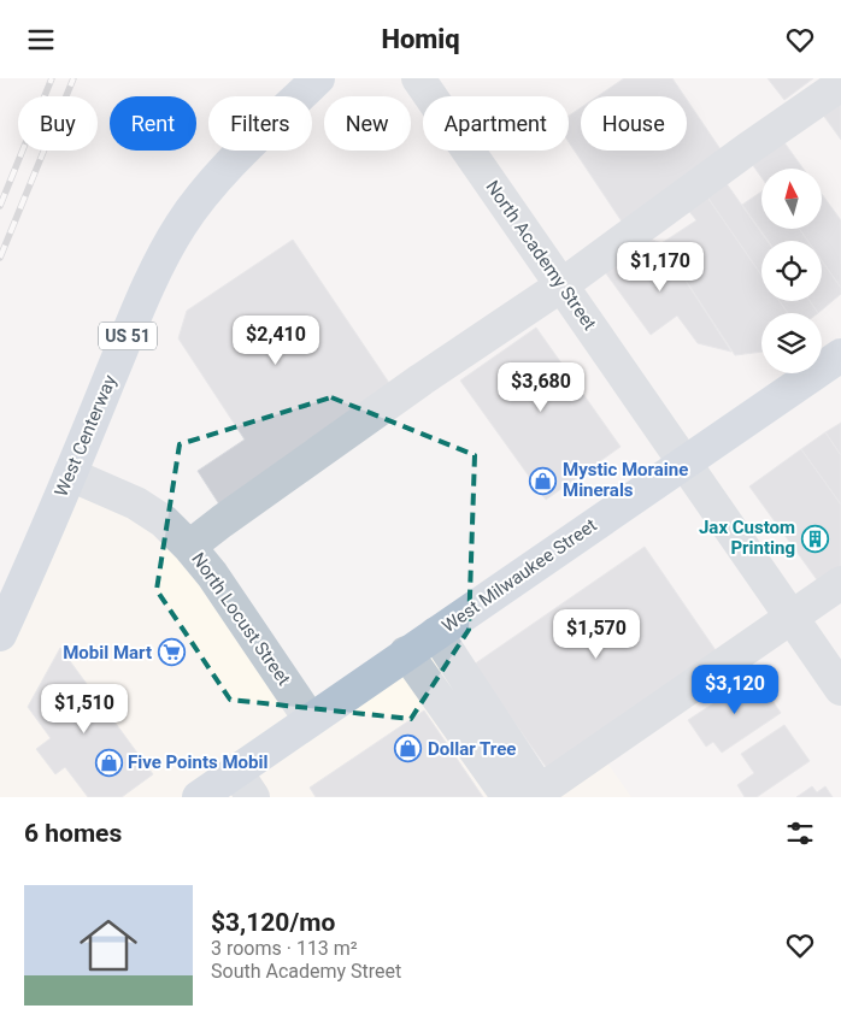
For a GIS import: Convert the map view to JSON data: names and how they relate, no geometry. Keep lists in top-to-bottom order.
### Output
{
  "streets": {
    "main road": ["US 51", "West Centerway", "West Milwaukee Street"],
    "street": ["North Academy Street", "North Locust Street"]
  },
  "crossings": [
    ["North Academy Street", "West Milwaukee Street"],
    ["West Centerway", "North Locust Street"],
    ["West Milwaukee Street", "North Locust Street"]
  ],
  "places": {
    "shop": ["Mystic Moraine Minerals", "Dollar Tree", "Five Points Mobil"],
    "building": ["Jax Custom Printing"],
    "supermarket": ["Mobil Mart"]
  },
  "north": "top",
  "page": {
    "header": "Homiq",
    "chip": [
      "Buy",
      "Rent",
      "Filters",
      "New",
      "Apartment",
      "House"
    ],
    "price": [
      "$1,170",
      "$2,410",
      "$3,680",
      "$1,570",
      "$3,120",
      "$1,510"
    ],
    "heading": "6 homes",
    "list": [
      {
        "name": "$3,120/mo",
        "note": "3 rooms · 113 m² · South Academy Street"
      }
    ]
  }
}
